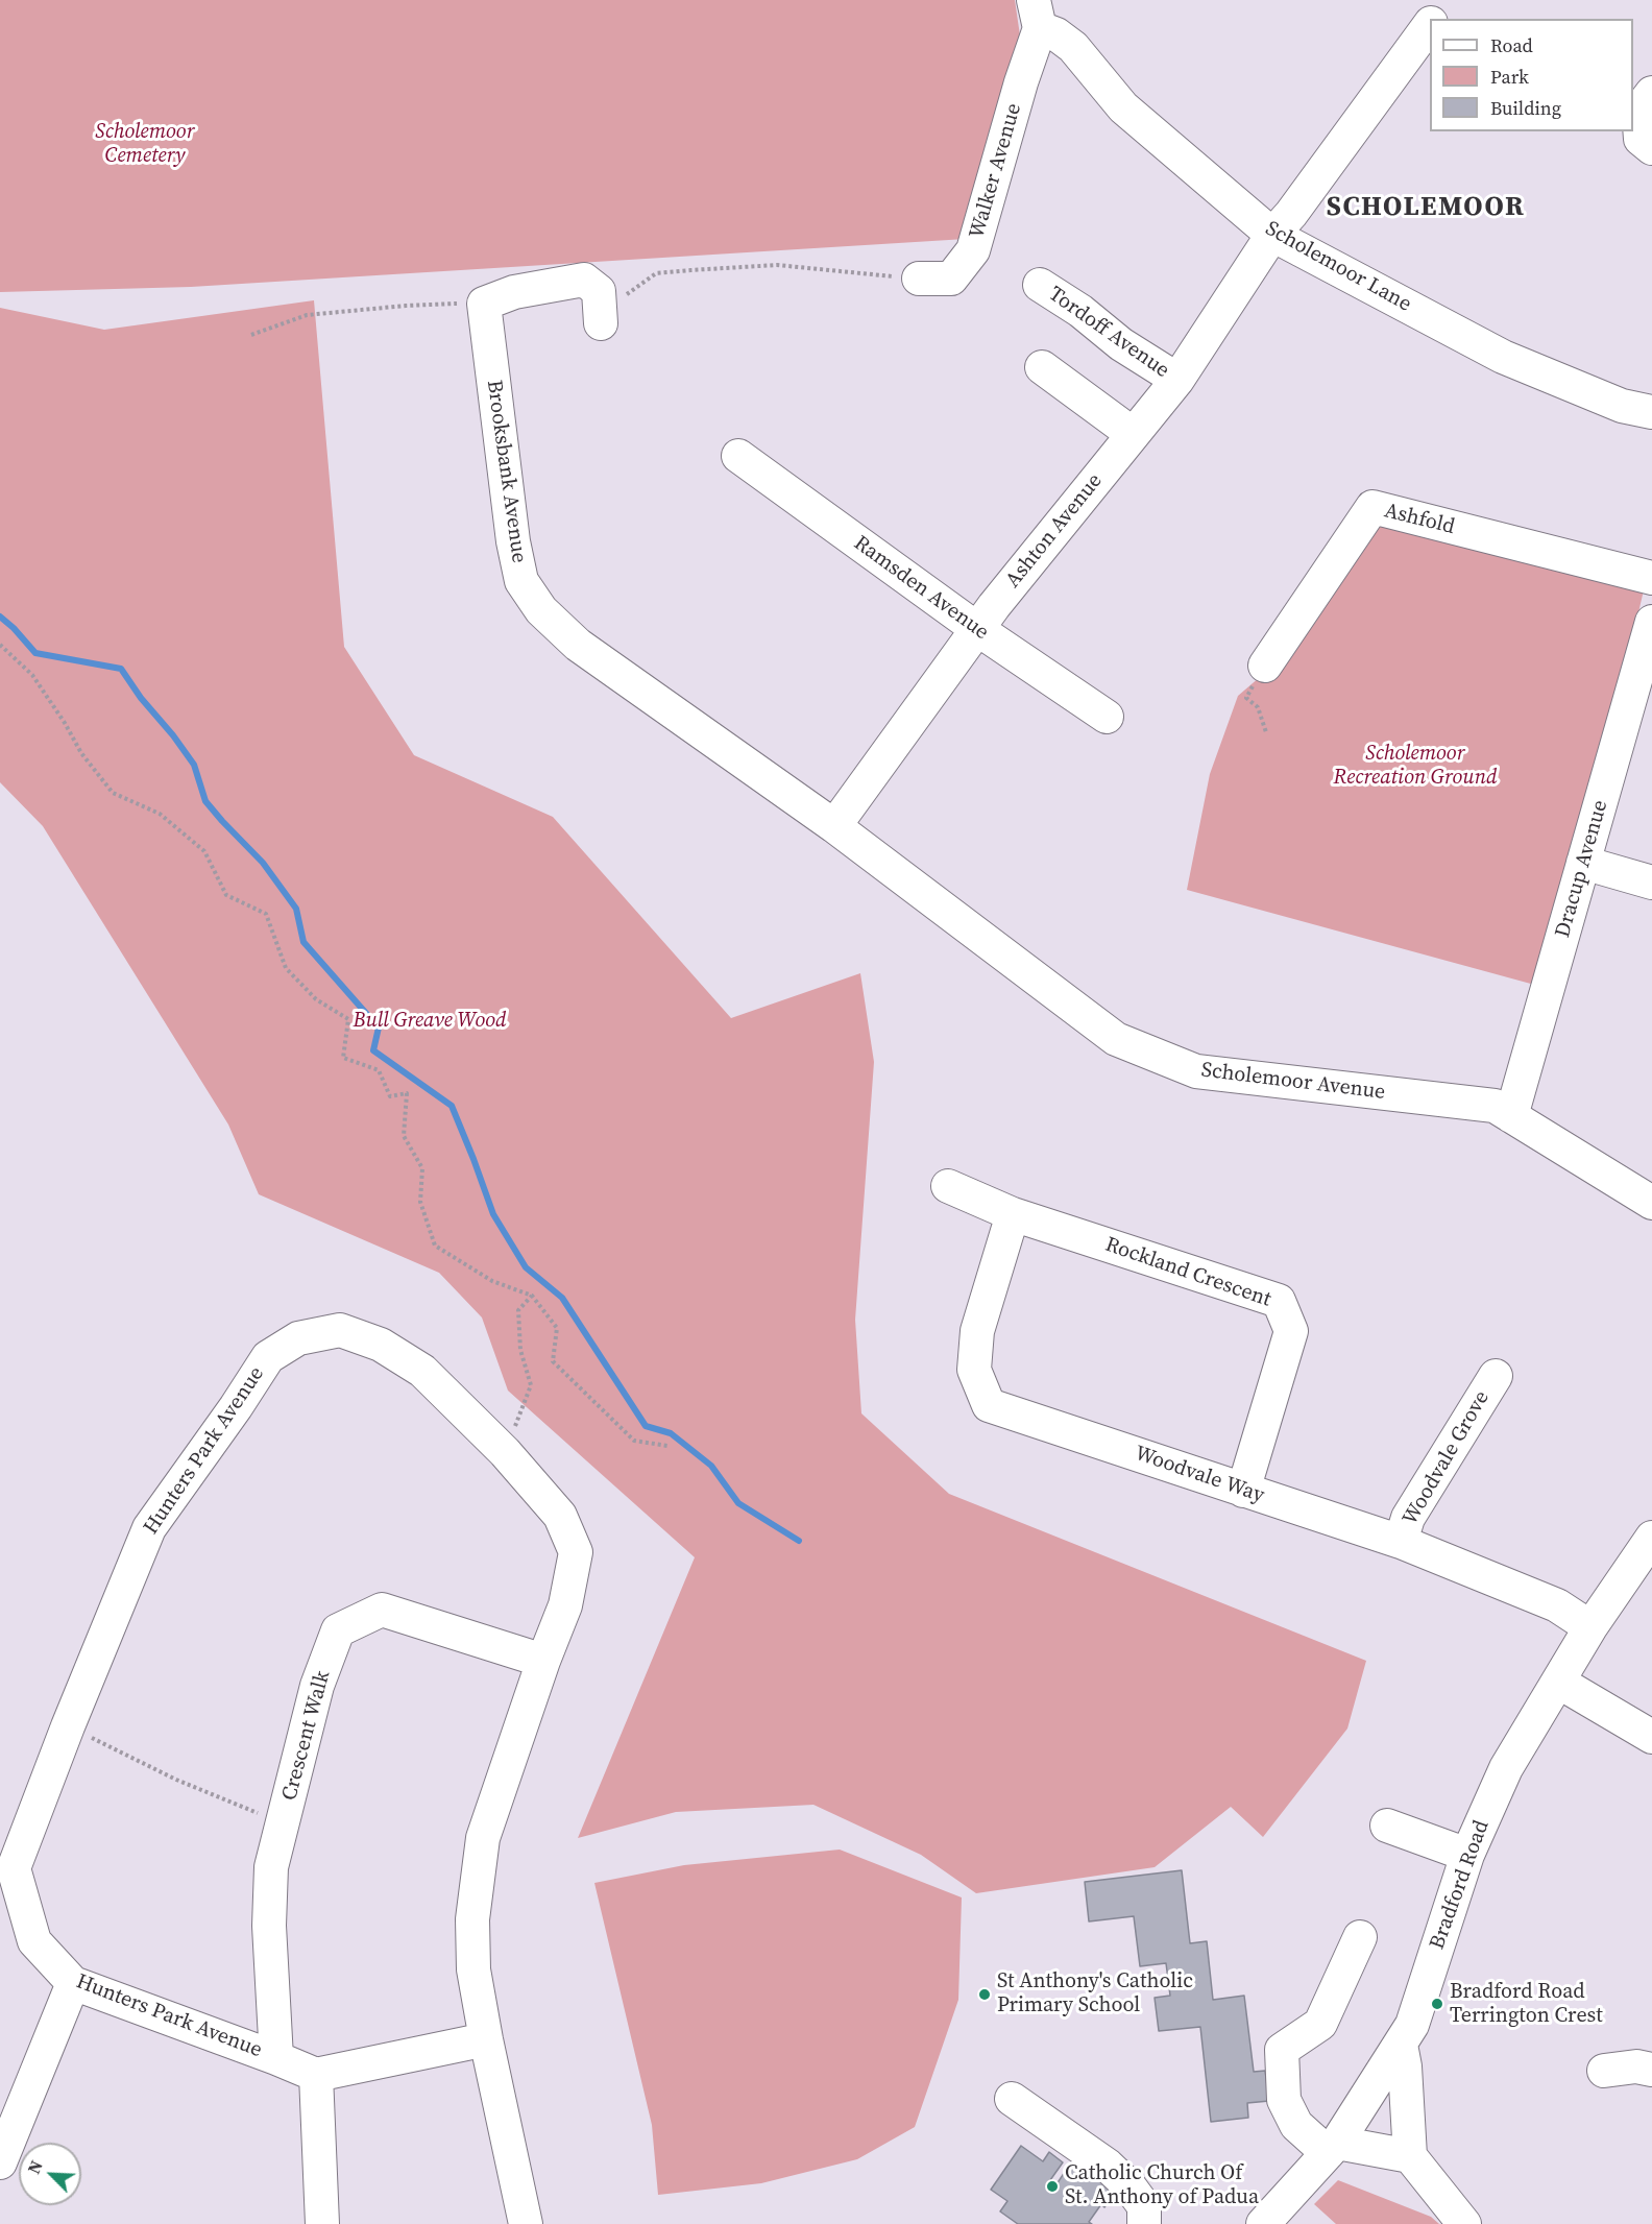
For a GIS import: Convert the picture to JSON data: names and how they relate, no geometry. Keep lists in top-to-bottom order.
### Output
{
  "streets": {
    "street": [
      "Walker Avenue",
      "Scholemoor Lane",
      "Tordoff Avenue",
      "Brooksbank Avenue",
      "Ashfold",
      "Ashton Avenue",
      "Ramsden Avenue",
      "Dracup Avenue",
      "Scholemoor Avenue",
      "Rockland Crescent",
      "Hunters Park Avenue",
      "Woodvale Grove",
      "Woodvale Way",
      "Crescent Walk",
      "Bradford Road"
    ]
  },
  "crossings": [
    ["Walker Avenue", "Scholemoor Lane"],
    ["Scholemoor Lane", "Ashton Avenue"],
    ["Tordoff Avenue", "Ashton Avenue"],
    ["Brooksbank Avenue", "Ashton Avenue"],
    ["Brooksbank Avenue", "Scholemoor Avenue"],
    ["Ashton Avenue", "Ramsden Avenue"],
    ["Ashton Avenue", "Scholemoor Avenue"],
    ["Dracup Avenue", "Scholemoor Avenue"],
    ["Rockland Crescent", "Woodvale Way"],
    ["Hunters Park Avenue", "Crescent Walk"],
    ["Woodvale Grove", "Woodvale Way"],
    ["Woodvale Way", "Bradford Road"]
  ],
  "districts": ["SCHOLEMOOR"],
  "parks": ["Scholemoor Cemetery", "Scholemoor Recreation Ground", "Bull Greave Wood"],
  "places": ["St Anthony's Catholic Primary School", "Bradford Road Terrington Crest", "Catholic Church Of St. Anthony of Padua"],
  "legend": ["Road", "Park", "Building"],
  "north": "top left"
}
